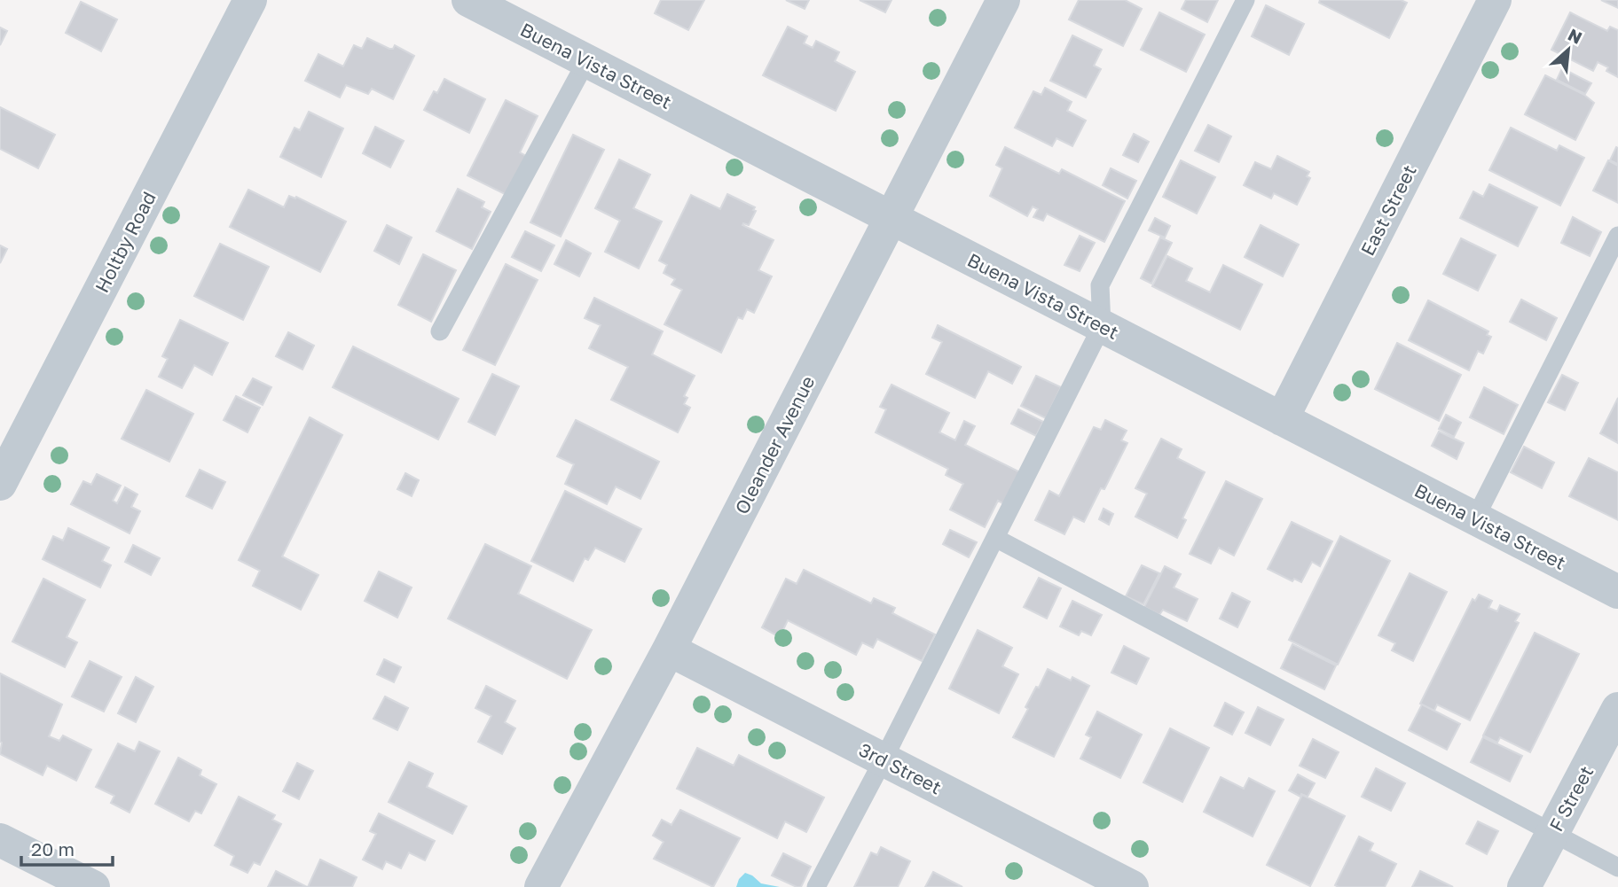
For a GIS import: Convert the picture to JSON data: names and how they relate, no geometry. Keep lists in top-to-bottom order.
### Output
{
  "streets": {
    "street": [
      "Buena Vista Street",
      "East Street",
      "Holtby Road",
      "Oleander Avenue",
      "3rd Street",
      "F Street"
    ]
  },
  "crossings": [
    ["Buena Vista Street", "East Street"],
    ["Buena Vista Street", "Oleander Avenue"],
    ["Oleander Avenue", "3rd Street"]
  ],
  "scale_bar": "20 m",
  "north": "top right"
}
